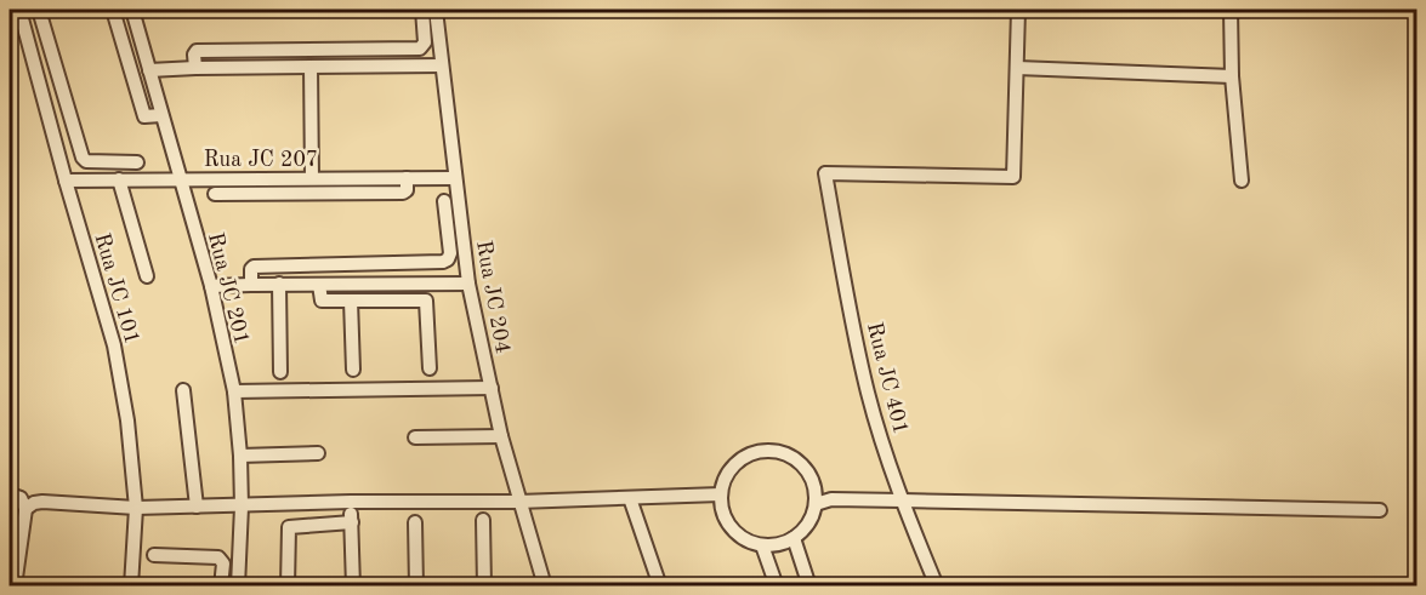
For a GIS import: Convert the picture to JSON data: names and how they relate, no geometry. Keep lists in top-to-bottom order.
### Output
{
  "streets": {
    "street": [
      "Rua JC 207",
      "Rua JC 101",
      "Rua JC 201",
      "Rua JC 204",
      "Rua JC 401"
    ]
  },
  "crossings": [
    ["Rua JC 207", "Rua JC 101"],
    ["Rua JC 207", "Rua JC 201"],
    ["Rua JC 207", "Rua JC 204"]
  ]
}
